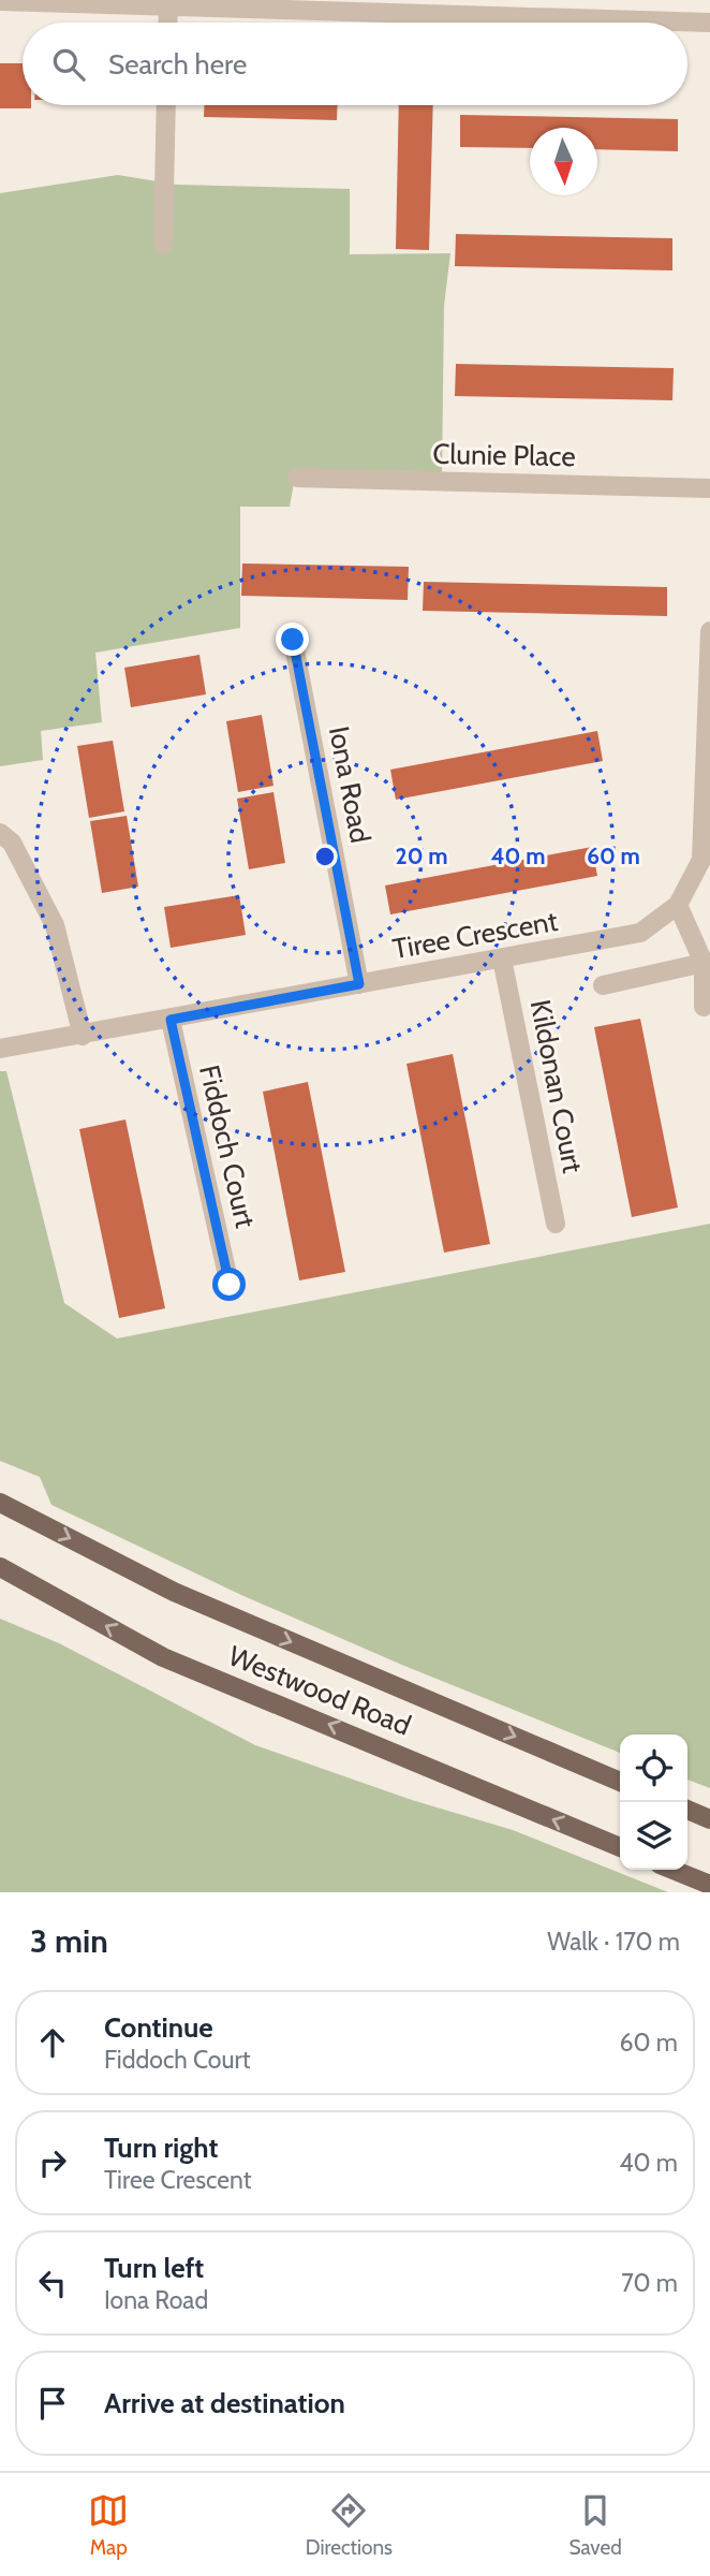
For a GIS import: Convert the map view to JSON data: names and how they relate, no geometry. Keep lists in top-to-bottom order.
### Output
{
  "streets": {
    "main road": ["Westwood Road"],
    "street": [
      "Clunie Place",
      "Iona Road",
      "Tiree Crescent",
      "Kildonan Court",
      "Fiddoch Court"
    ]
  },
  "crossings": [
    ["Iona Road", "Tiree Crescent"],
    ["Tiree Crescent", "Kildonan Court"],
    ["Tiree Crescent", "Fiddoch Court"]
  ],
  "north": "bottom",
  "page": {
    "search": "Search here",
    "heading": ["3 min", "Walk · 170 m"],
    "list": [
      ["Continue", "Fiddoch Court", "60 m"],
      ["Turn right", "Tiree Crescent", "40 m"],
      ["Turn left", "Iona Road", "70 m"],
      "Arrive at destination"
    ],
    "nav": ["Map", "Directions", "Saved"]
  },
  "rings": ["20 m", "40 m", "60 m"]
}
